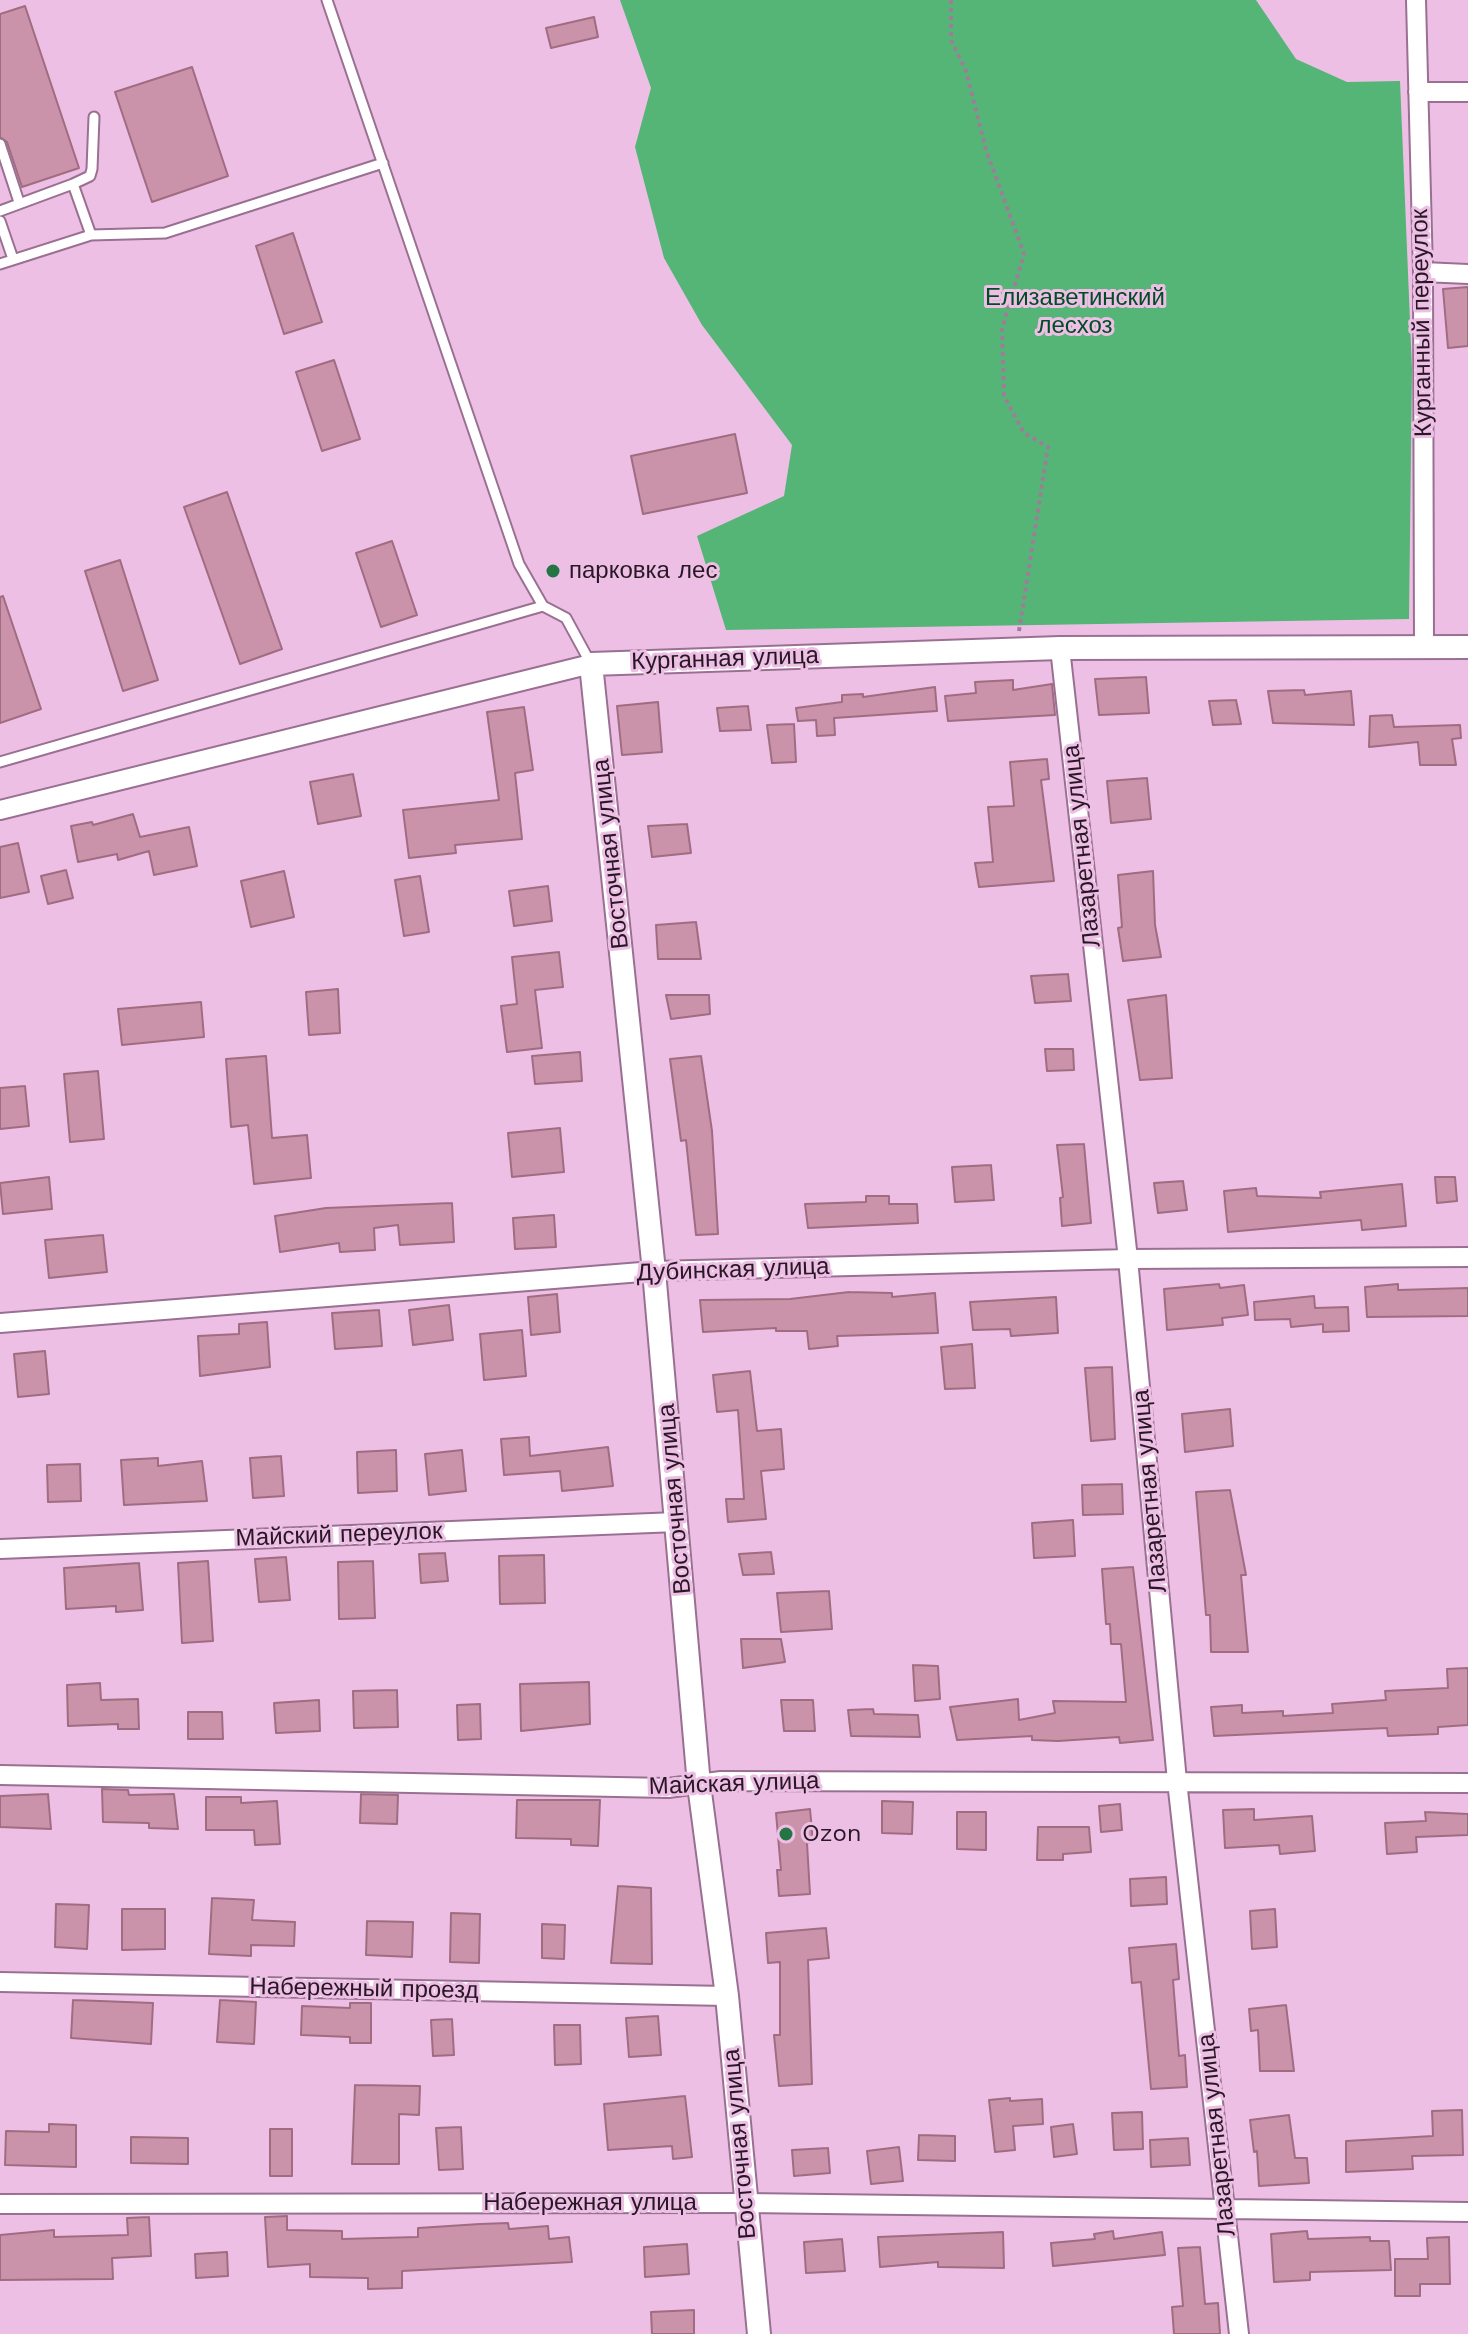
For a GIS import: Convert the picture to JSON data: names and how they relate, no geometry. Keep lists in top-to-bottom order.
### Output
{
  "streets": {
    "street": [
      "Курганный переулок",
      "Курганная улица",
      "Лазаретная улица",
      "Восточная улица",
      "Дубинская улица",
      "Майский переулок",
      "Майская улица",
      "Набережный проезд",
      "Набережная улица"
    ]
  },
  "crossings": [
    ["Курганный переулок", "Курганная улица"],
    ["Курганная улица", "Лазаретная улица"],
    ["Курганная улица", "Восточная улица"],
    ["Лазаретная улица", "Дубинская улица"],
    ["Лазаретная улица", "Майская улица"],
    ["Лазаретная улица", "Набережная улица"],
    ["Восточная улица", "Дубинская улица"],
    ["Восточная улица", "Майский переулок"],
    ["Восточная улица", "Майская улица"],
    ["Восточная улица", "Набережный проезд"],
    ["Восточная улица", "Набережная улица"]
  ],
  "parks": ["Елизаветинский лесхоз"],
  "places": ["парковка лес", "Ozon"]
}
